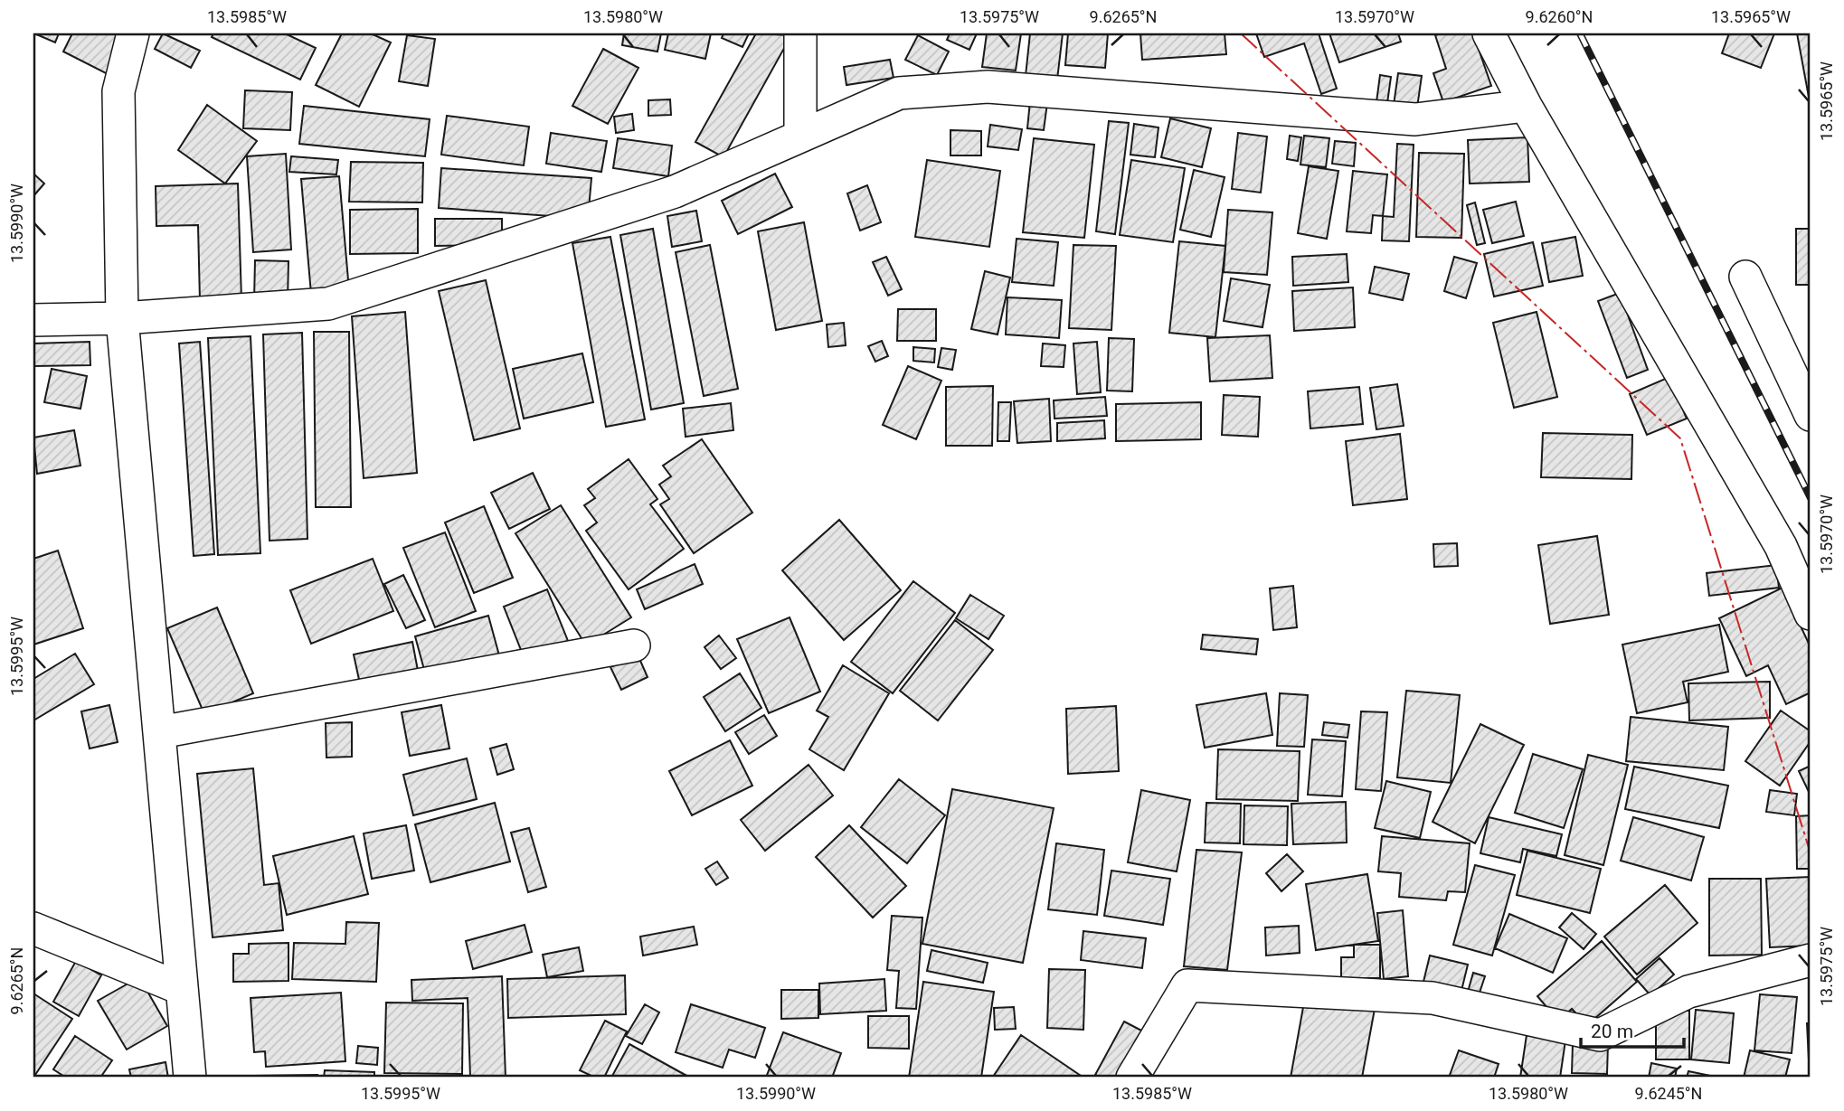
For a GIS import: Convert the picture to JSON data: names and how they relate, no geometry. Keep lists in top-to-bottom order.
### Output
{
  "scale_bar": "20 m",
  "coordinates": [
    "13.5985°W",
    "13.5980°W",
    "13.5975°W",
    "9.6265°N",
    "13.5970°W",
    "9.6260°N",
    "13.5965°W",
    "13.5990°W",
    "13.5995°W",
    "9.6245°N"
  ]
}
